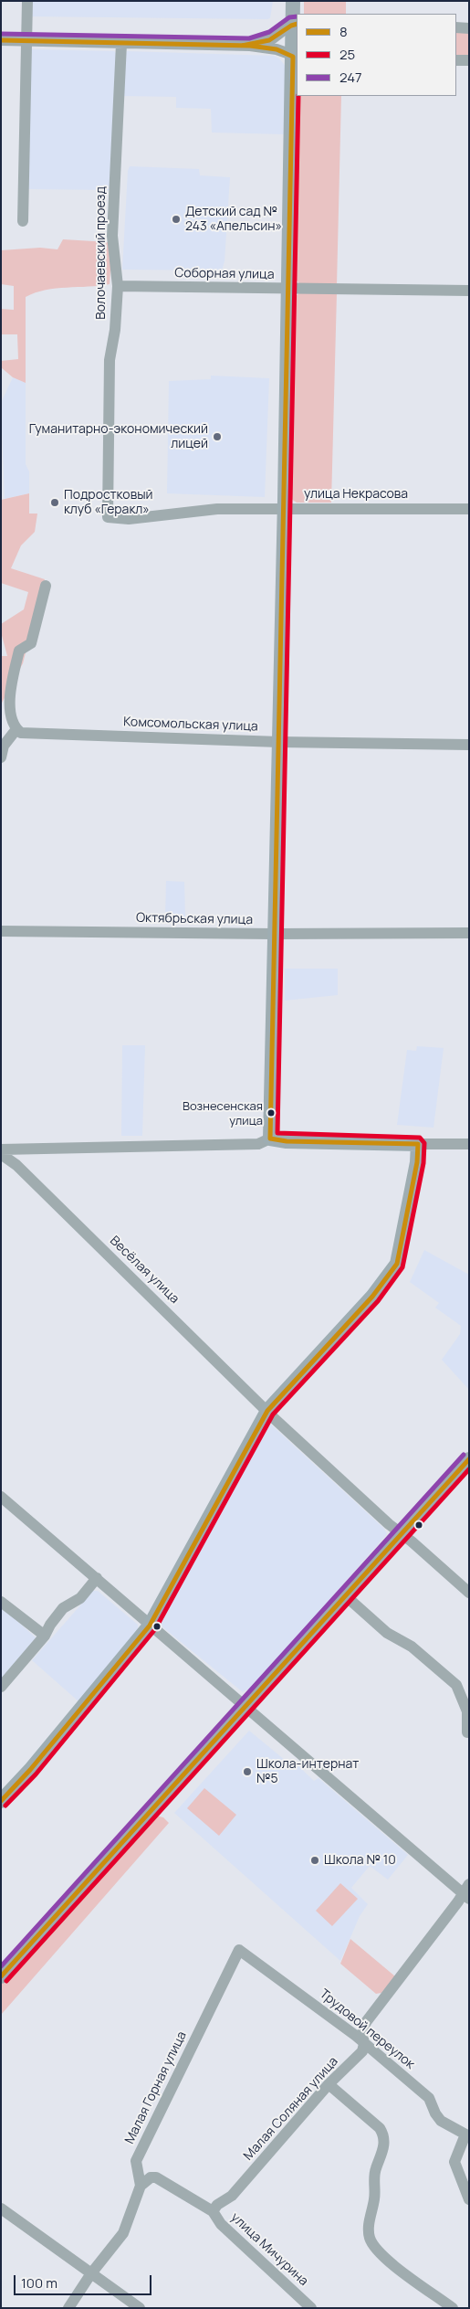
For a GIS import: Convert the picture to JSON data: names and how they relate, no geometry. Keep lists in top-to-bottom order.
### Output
{
  "streets": {
    "street": [
      "Волочаевский проезд",
      "Соборная улица",
      "улица Некрасова",
      "Комсомольская улица",
      "Октябрьская улица",
      "Весёлая улица",
      "Трудовой переулок",
      "Малая Горная улица",
      "Малая Соляная улица",
      "улица Мичурина"
    ]
  },
  "crossings": [
    ["Волочаевский проезд", "Соборная улица"],
    ["Волочаевский проезд", "улица Некрасова"],
    ["Трудовой переулок", "Малая Горная улица"],
    ["Трудовой переулок", "Малая Соляная улица"],
    ["Малая Горная улица", "улица Мичурина"],
    ["Малая Соляная улица", "улица Мичурина"]
  ],
  "places": [
    "Детский сад № 243 «Апельсин»",
    "Гуманитарно-экономический лицей",
    "Подростковый клуб «Геракл»",
    "Вознесенская улица",
    "Школа-интернат №5",
    "Школа № 10"
  ],
  "lines": ["transit line 247", "transit line 8", "transit line 25"],
  "legend": ["8", "25", "247"],
  "scale_bar": "100 m"
}
